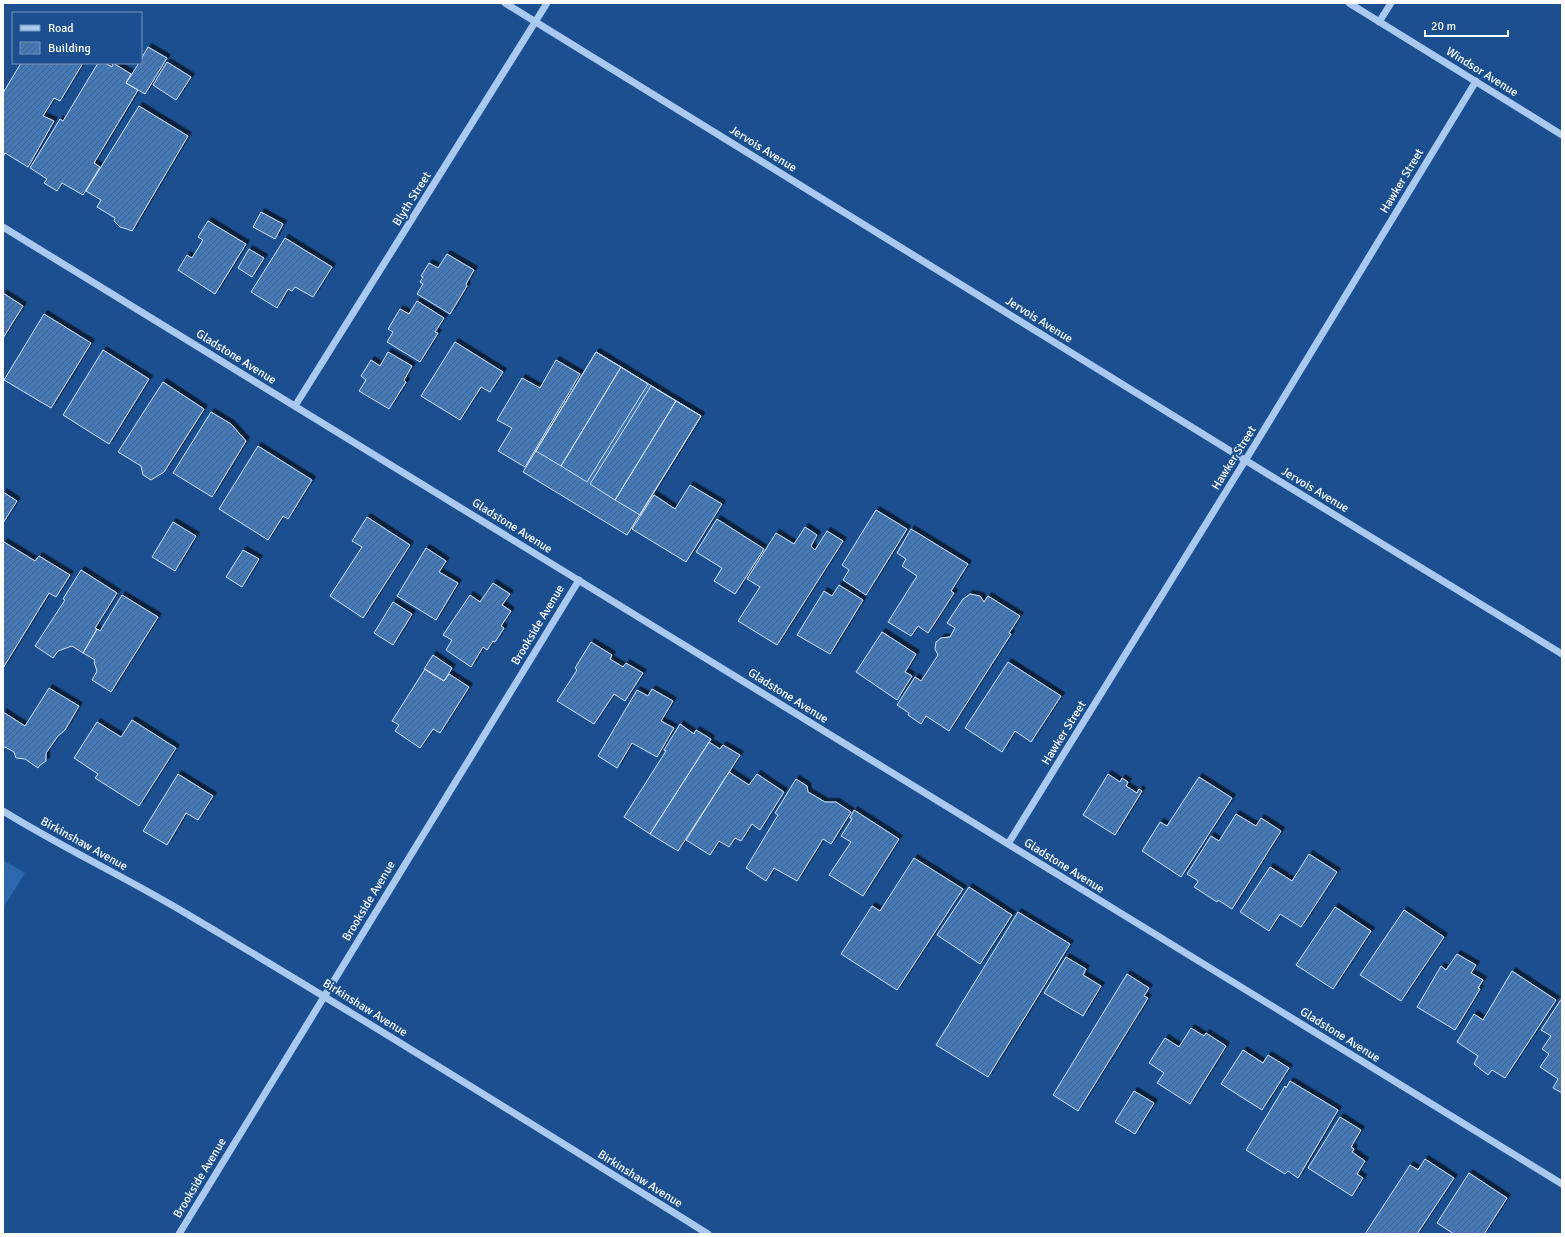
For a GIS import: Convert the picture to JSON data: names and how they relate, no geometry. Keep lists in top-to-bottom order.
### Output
{
  "streets": {
    "street": [
      "Windsor Avenue",
      "Jervois Avenue",
      "Hawker Street",
      "Blyth Street",
      "Gladstone Avenue",
      "Brookside Avenue",
      "Birkinshaw Avenue"
    ]
  },
  "crossings": [
    ["Windsor Avenue", "Hawker Street"],
    ["Jervois Avenue", "Hawker Street"],
    ["Jervois Avenue", "Blyth Street"],
    ["Hawker Street", "Gladstone Avenue"],
    ["Blyth Street", "Gladstone Avenue"],
    ["Gladstone Avenue", "Brookside Avenue"],
    ["Brookside Avenue", "Birkinshaw Avenue"]
  ],
  "legend": ["Road", "Building"],
  "scale_bar": "20 m"
}
